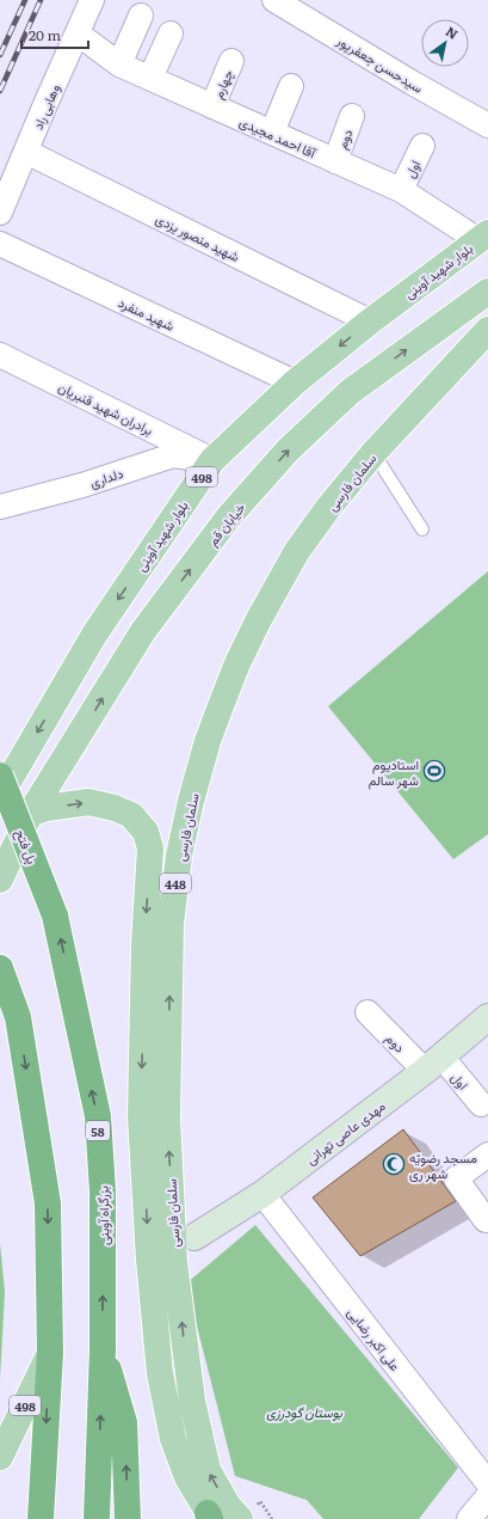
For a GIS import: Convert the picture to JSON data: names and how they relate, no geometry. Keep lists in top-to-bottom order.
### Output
{
  "streets": {
    "highway": ["پل فتح", "58", "بزرگراه آوینی"],
    "main road": [
      "بلوار شهید آوینی",
      "498",
      "سلمان فارسی",
      "خیابان قم",
      "448"
    ],
    "street": [
      "سیدحسن جعفرپور",
      "چهارم",
      "وهابی راد",
      "آقا احمد مجیدی",
      "دوم",
      "اول",
      "شهید منصور یزدی",
      "شهید منفرد",
      "برادران شهید قنبریان",
      "دلداری",
      "مهدی عاصی تهرانی",
      "علی اکبر رضایی"
    ]
  },
  "crossings": [
    ["چهارم", "آقا احمد مجیدی"],
    ["وهابی راد", "آقا احمد مجیدی"],
    ["وهابی راد", "شهید منصور یزدی"],
    ["آقا احمد مجیدی", "دوم"],
    ["آقا احمد مجیدی", "اول"],
    ["آقا احمد مجیدی", "بلوار شهید آوینی"],
    ["دوم", "اول"],
    ["دوم", "مهدی عاصی تهرانی"],
    ["اول", "مهدی عاصی تهرانی"],
    ["شهید منصور یزدی", "بلوار شهید آوینی"],
    ["بلوار شهید آوینی", "شهید منفرد"],
    ["بلوار شهید آوینی", "برادران شهید قنبریان"],
    ["بلوار شهید آوینی", "دلداری"],
    ["برادران شهید قنبریان", "دلداری"],
    ["سلمان فارسی", "خیابان قم"],
    ["پل فتح", "بزرگراه آوینی"],
    ["مهدی عاصی تهرانی", "علی اکبر رضایی"]
  ],
  "one_way": ["بلوار شهید آوینی", "خیابان قم"],
  "parks": ["بوستان گودرزی"],
  "places": {
    "sports": ["استادیوم شهر سالم"],
    "mosque": ["مسجد رضویّه شهر ری"]
  },
  "scale_bar": "20 m",
  "north": "top right"
}
